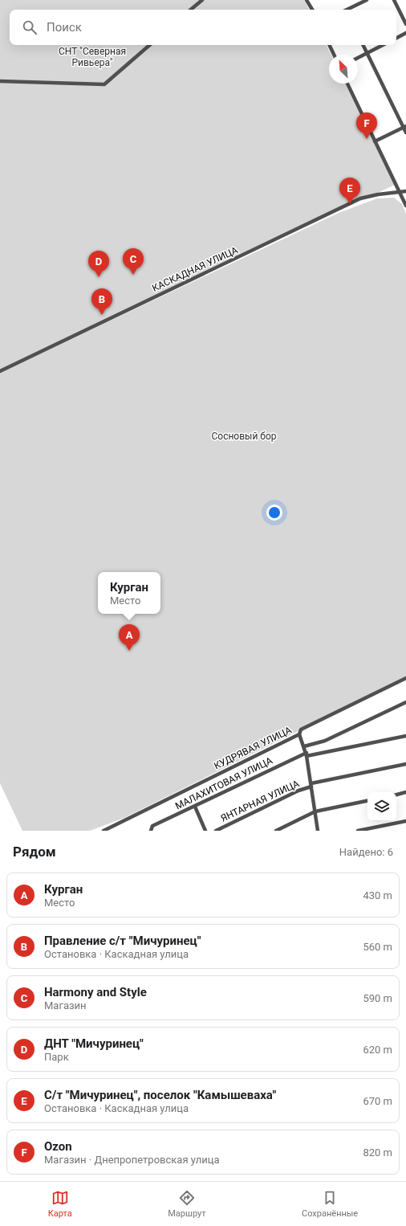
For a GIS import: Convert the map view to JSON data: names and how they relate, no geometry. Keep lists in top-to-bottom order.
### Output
{
  "streets": {
    "street": [
      "КАСКАДНАЯ УЛИЦА",
      "КУДРЯВАЯ УЛИЦА",
      "МАЛАХИТОВАЯ УЛИЦА",
      "ЯНТАРНАЯ УЛИЦА"
    ]
  },
  "parks": ["СНТ \"Северная Ривьера\"", "Сосновый бор"],
  "north": "top left",
  "page": {
    "search": "Поиск",
    "pins": [
      "F",
      "E",
      "C",
      "D",
      "B",
      "A"
    ],
    "popup": ["Курган", "Место"],
    "heading": ["Рядом", "Найдено: 6"],
    "list": [
      {
        "mark": "A",
        "name": "Курган",
        "note": "Место",
        "value": "430 m"
      },
      {
        "mark": "B",
        "name": "Правление с/т \"Мичуринец\"",
        "note": "Остановка · Каскадная улица",
        "value": "560 m"
      },
      {
        "mark": "C",
        "name": "Harmony and Style",
        "note": "Магазин",
        "value": "590 m"
      },
      {
        "mark": "D",
        "name": "ДНТ \"Мичуринец\"",
        "note": "Парк",
        "value": "620 m"
      },
      {
        "mark": "E",
        "name": "С/т \"Мичуринец\", поселок \"Камышеваха\"",
        "note": "Остановка · Каскадная улица",
        "value": "670 m"
      },
      {
        "mark": "F",
        "name": "Ozon",
        "note": "Магазин · Днепропетровская улица",
        "value": "820 m"
      }
    ],
    "nav": ["Карта", "Маршрут", "Сохранённые"]
  }
}
